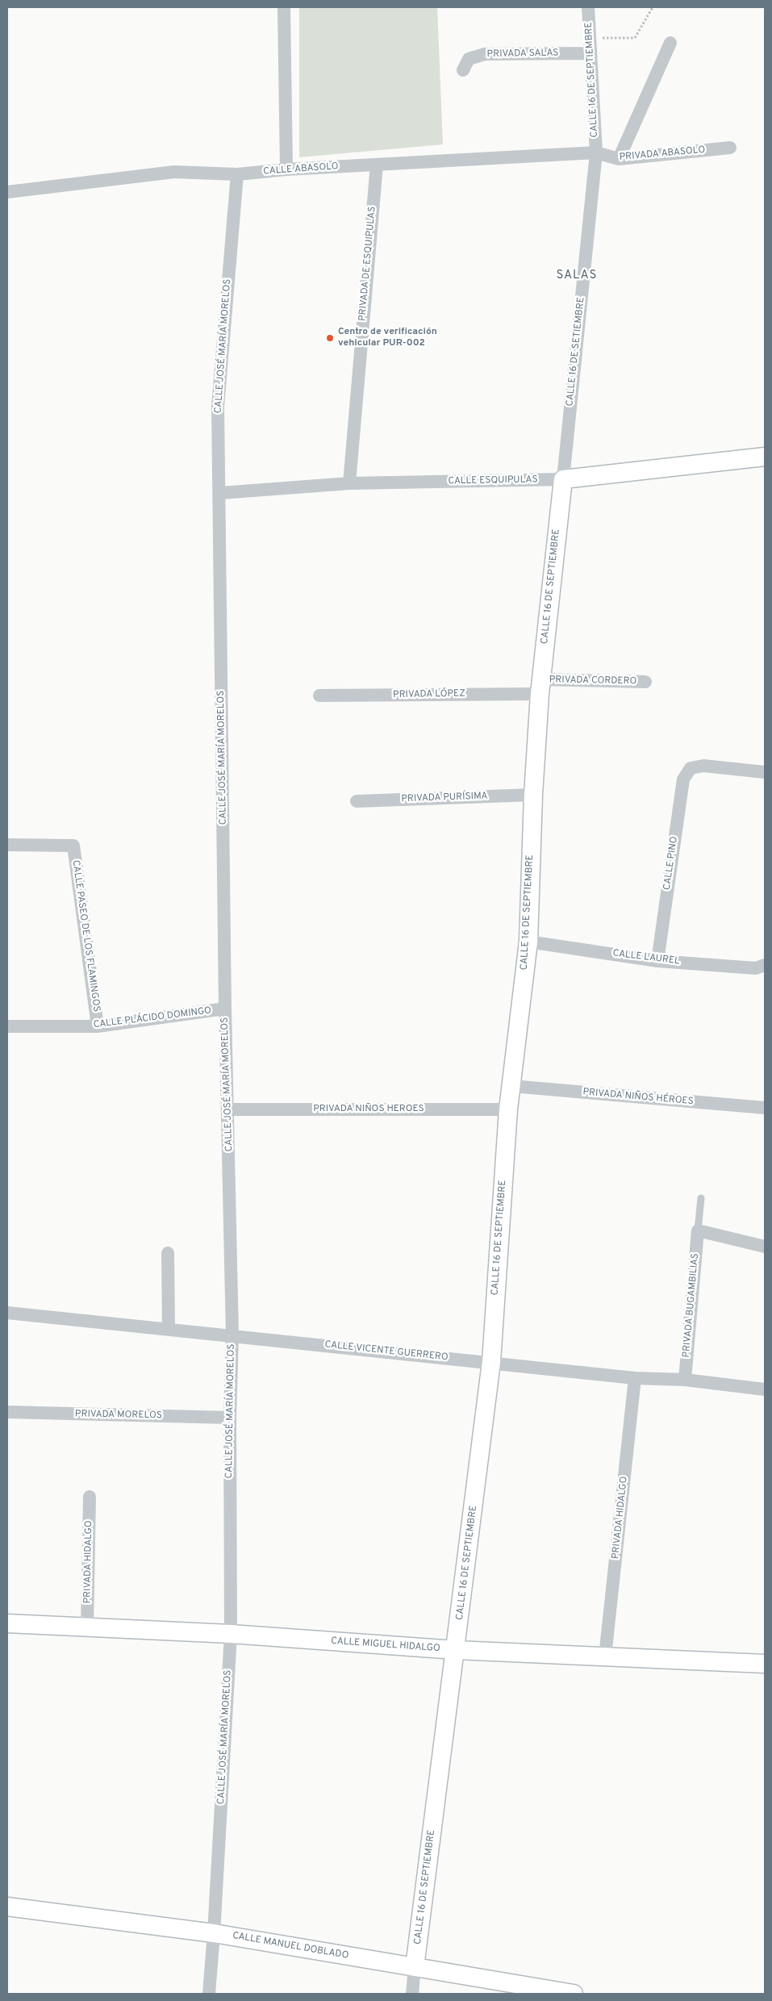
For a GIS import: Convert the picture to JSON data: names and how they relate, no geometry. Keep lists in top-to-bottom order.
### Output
{
  "streets": {
    "street": [
      "PRIVADA SALAS",
      "CALLE 16 DE SEPTIEMBRE",
      "PRIVADA ABASOLO",
      "CALLE ABASOLO",
      "PRIVADA DE ESQUIPULAS",
      "CALLE JOSÉ MARÍA MORELOS",
      "CALLE 16 DE SETIEMBRE",
      "CALLE ESQUIPULAS",
      "PRIVADA CORDERO",
      "PRIVADA LÓPEZ",
      "PRIVADA PURÍSIMA",
      "CALLE PINO",
      "CALLE PASEO DE LOS FLAMINGOS",
      "CALLE LAUREL",
      "CALLE PLÁCIDO DOMINGO",
      "PRIVADA NIÑOS HÉROES",
      "PRIVADA NIÑOS HEROES",
      "PRIVADA BUGAMBILIAS",
      "CALLE VICENTE GUERRERO",
      "PRIVADA MORELOS",
      "PRIVADA HIDALGO",
      "CALLE MIGUEL HIDALGO",
      "CALLE MANUEL DOBLADO"
    ]
  },
  "crossings": [
    ["PRIVADA SALAS", "CALLE 16 DE SEPTIEMBRE"],
    ["CALLE 16 DE SEPTIEMBRE", "PRIVADA ABASOLO"],
    ["CALLE 16 DE SEPTIEMBRE", "CALLE ABASOLO"],
    ["CALLE 16 DE SEPTIEMBRE", "CALLE 16 DE SETIEMBRE"],
    ["CALLE 16 DE SEPTIEMBRE", "CALLE ESQUIPULAS"],
    ["CALLE 16 DE SEPTIEMBRE", "PRIVADA CORDERO"],
    ["CALLE 16 DE SEPTIEMBRE", "PRIVADA LÓPEZ"],
    ["CALLE 16 DE SEPTIEMBRE", "PRIVADA PURÍSIMA"],
    ["CALLE 16 DE SEPTIEMBRE", "CALLE LAUREL"],
    ["CALLE 16 DE SEPTIEMBRE", "PRIVADA NIÑOS HÉROES"],
    ["CALLE 16 DE SEPTIEMBRE", "PRIVADA NIÑOS HEROES"],
    ["CALLE 16 DE SEPTIEMBRE", "CALLE VICENTE GUERRERO"],
    ["CALLE 16 DE SEPTIEMBRE", "CALLE MIGUEL HIDALGO"],
    ["CALLE 16 DE SEPTIEMBRE", "CALLE MANUEL DOBLADO"],
    ["PRIVADA ABASOLO", "CALLE ABASOLO"],
    ["PRIVADA ABASOLO", "CALLE 16 DE SETIEMBRE"],
    ["CALLE ABASOLO", "PRIVADA DE ESQUIPULAS"],
    ["CALLE ABASOLO", "CALLE JOSÉ MARÍA MORELOS"],
    ["CALLE ABASOLO", "CALLE 16 DE SETIEMBRE"],
    ["PRIVADA DE ESQUIPULAS", "CALLE ESQUIPULAS"],
    ["CALLE JOSÉ MARÍA MORELOS", "CALLE ESQUIPULAS"],
    ["CALLE JOSÉ MARÍA MORELOS", "CALLE PLÁCIDO DOMINGO"],
    ["CALLE JOSÉ MARÍA MORELOS", "PRIVADA NIÑOS HEROES"],
    ["CALLE JOSÉ MARÍA MORELOS", "CALLE VICENTE GUERRERO"],
    ["CALLE JOSÉ MARÍA MORELOS", "PRIVADA MORELOS"],
    ["CALLE JOSÉ MARÍA MORELOS", "CALLE MIGUEL HIDALGO"],
    ["CALLE JOSÉ MARÍA MORELOS", "CALLE MANUEL DOBLADO"],
    ["CALLE 16 DE SETIEMBRE", "CALLE ESQUIPULAS"],
    ["PRIVADA CORDERO", "PRIVADA LÓPEZ"],
    ["CALLE PINO", "CALLE LAUREL"],
    ["CALLE PASEO DE LOS FLAMINGOS", "CALLE PLÁCIDO DOMINGO"],
    ["PRIVADA BUGAMBILIAS", "CALLE VICENTE GUERRERO"],
    ["CALLE VICENTE GUERRERO", "PRIVADA HIDALGO"],
    ["PRIVADA HIDALGO", "CALLE MIGUEL HIDALGO"]
  ],
  "districts": ["SALAS"],
  "places": ["Centro de verificación vehicular PUR-002"]
}
